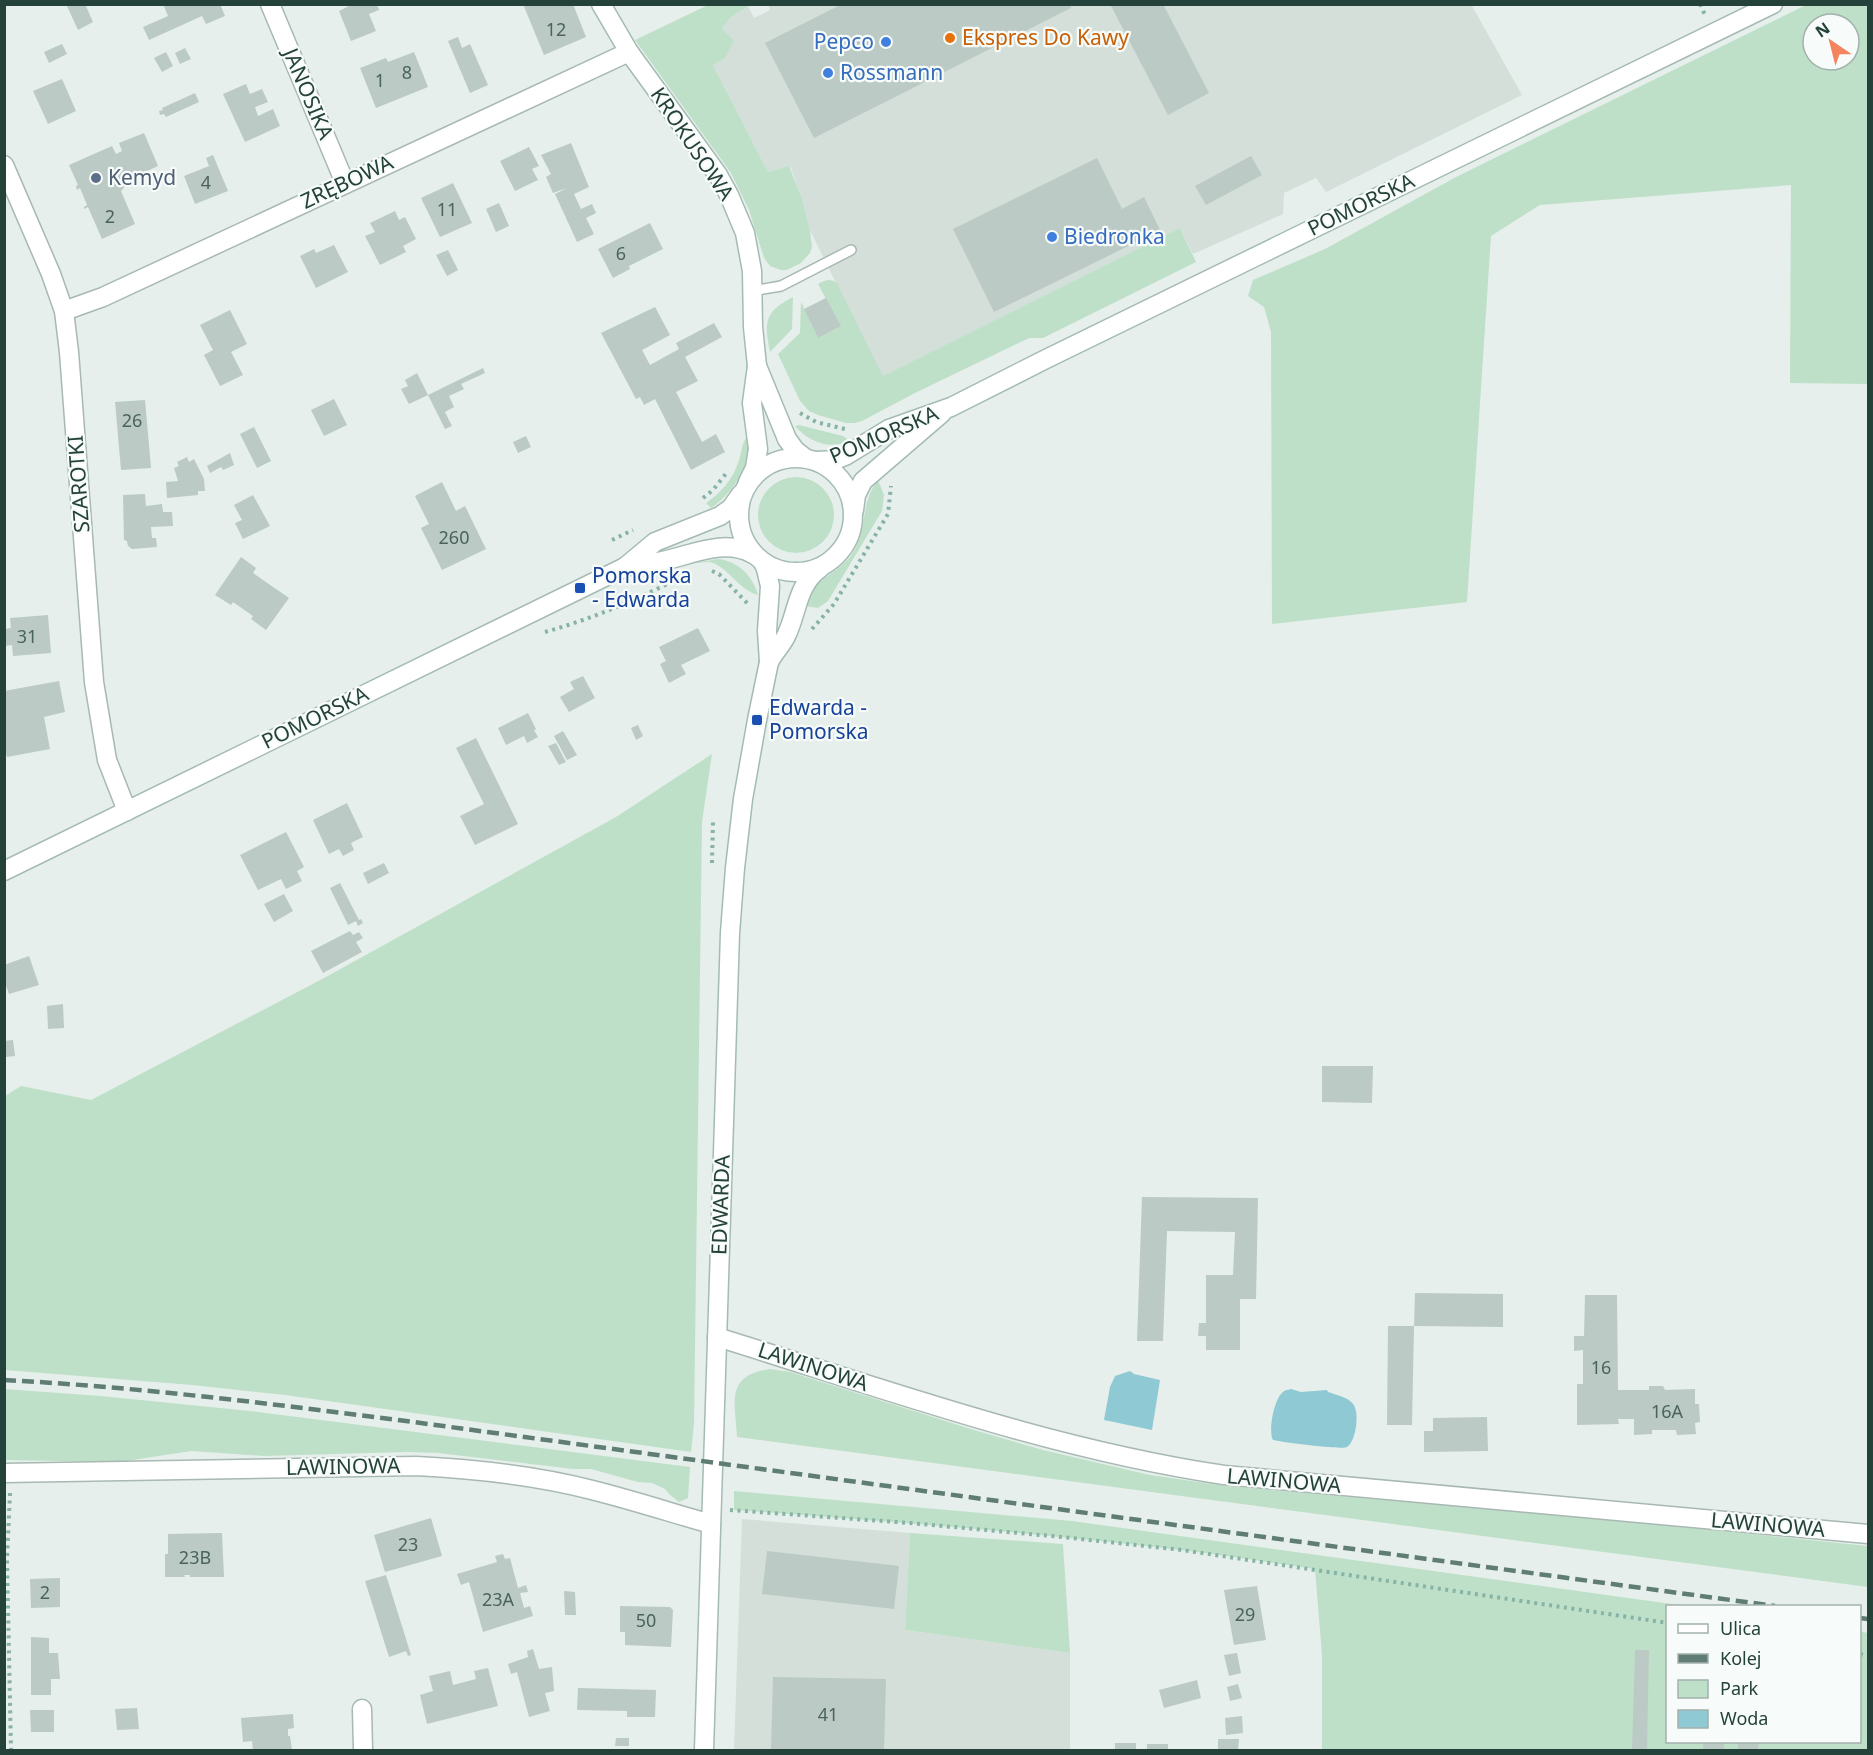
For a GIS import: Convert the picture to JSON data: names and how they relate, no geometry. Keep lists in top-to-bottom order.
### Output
{
  "streets": {
    "street": [
      "JANOSIKA",
      "KROKUSOWA",
      "ZRĘBOWA",
      "POMORSKA",
      "SZAROTKI",
      "EDWARDA",
      "LAWINOWA"
    ]
  },
  "crossings": [
    ["JANOSIKA", "ZRĘBOWA"],
    ["KROKUSOWA", "ZRĘBOWA"],
    ["KROKUSOWA", "POMORSKA"],
    ["KROKUSOWA", "EDWARDA"],
    ["ZRĘBOWA", "SZAROTKI"],
    ["POMORSKA", "SZAROTKI"],
    ["POMORSKA", "EDWARDA"],
    ["EDWARDA", "LAWINOWA"]
  ],
  "places": {
    "other": [
      "Ekspres Do Kawy",
      "Pepco",
      "Rossmann",
      "Kemyd",
      "Biedronka"
    ],
    "transit": ["Pomorska - Edwarda", "Edwarda - Pomorska"]
  },
  "house_numbers": [
    "12",
    "8",
    "1",
    "4",
    "11",
    "2",
    "6",
    "26",
    "260",
    "31",
    "16",
    "16A",
    "23",
    "23B",
    "2",
    "23A",
    "29",
    "50",
    "41"
  ],
  "legend": [
    "Ulica",
    "Kolej",
    "Park",
    "Woda"
  ],
  "north": "top left"
}
